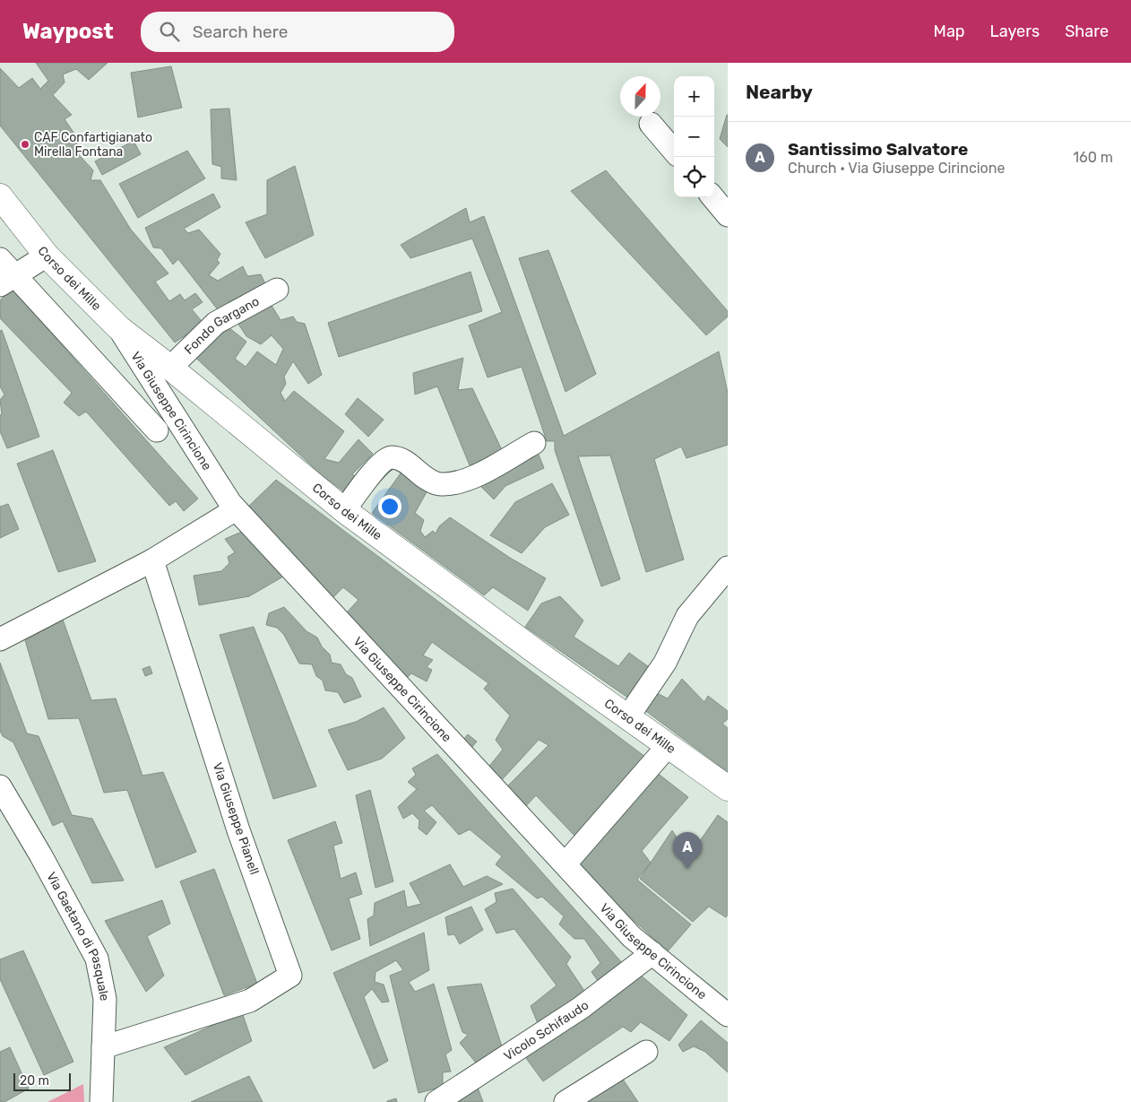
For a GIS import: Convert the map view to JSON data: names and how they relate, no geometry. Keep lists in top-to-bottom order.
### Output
{
  "streets": {
    "street": [
      "Corso dei Mille",
      "Fondo Gargano",
      "Via Giuseppe Cirincione",
      "Via Giuseppe Pianell",
      "Via Gaetano di Pasquale",
      "Vicolo Schifaudo"
    ]
  },
  "crossings": [
    ["Corso dei Mille", "Fondo Gargano"],
    ["Corso dei Mille", "Via Giuseppe Cirincione"],
    ["Via Giuseppe Cirincione", "Vicolo Schifaudo"],
    ["Via Giuseppe Pianell", "Via Gaetano di Pasquale"]
  ],
  "places": ["CAF Confartigianato Mirella Fontana"],
  "scale_bar": "20 m",
  "north": "top",
  "page": {
    "header": "Waypost",
    "search": "Search here",
    "nav": ["Map", "Layers", "Share"],
    "heading": "Nearby",
    "map_buttons": ["+", "−"],
    "list": [
      {
        "mark": "A",
        "name": "Santissimo Salvatore",
        "note": "Church · Via Giuseppe Cirincione",
        "value": "160 m"
      }
    ],
    "pins": "A",
    "scale": "20 m"
  }
}
